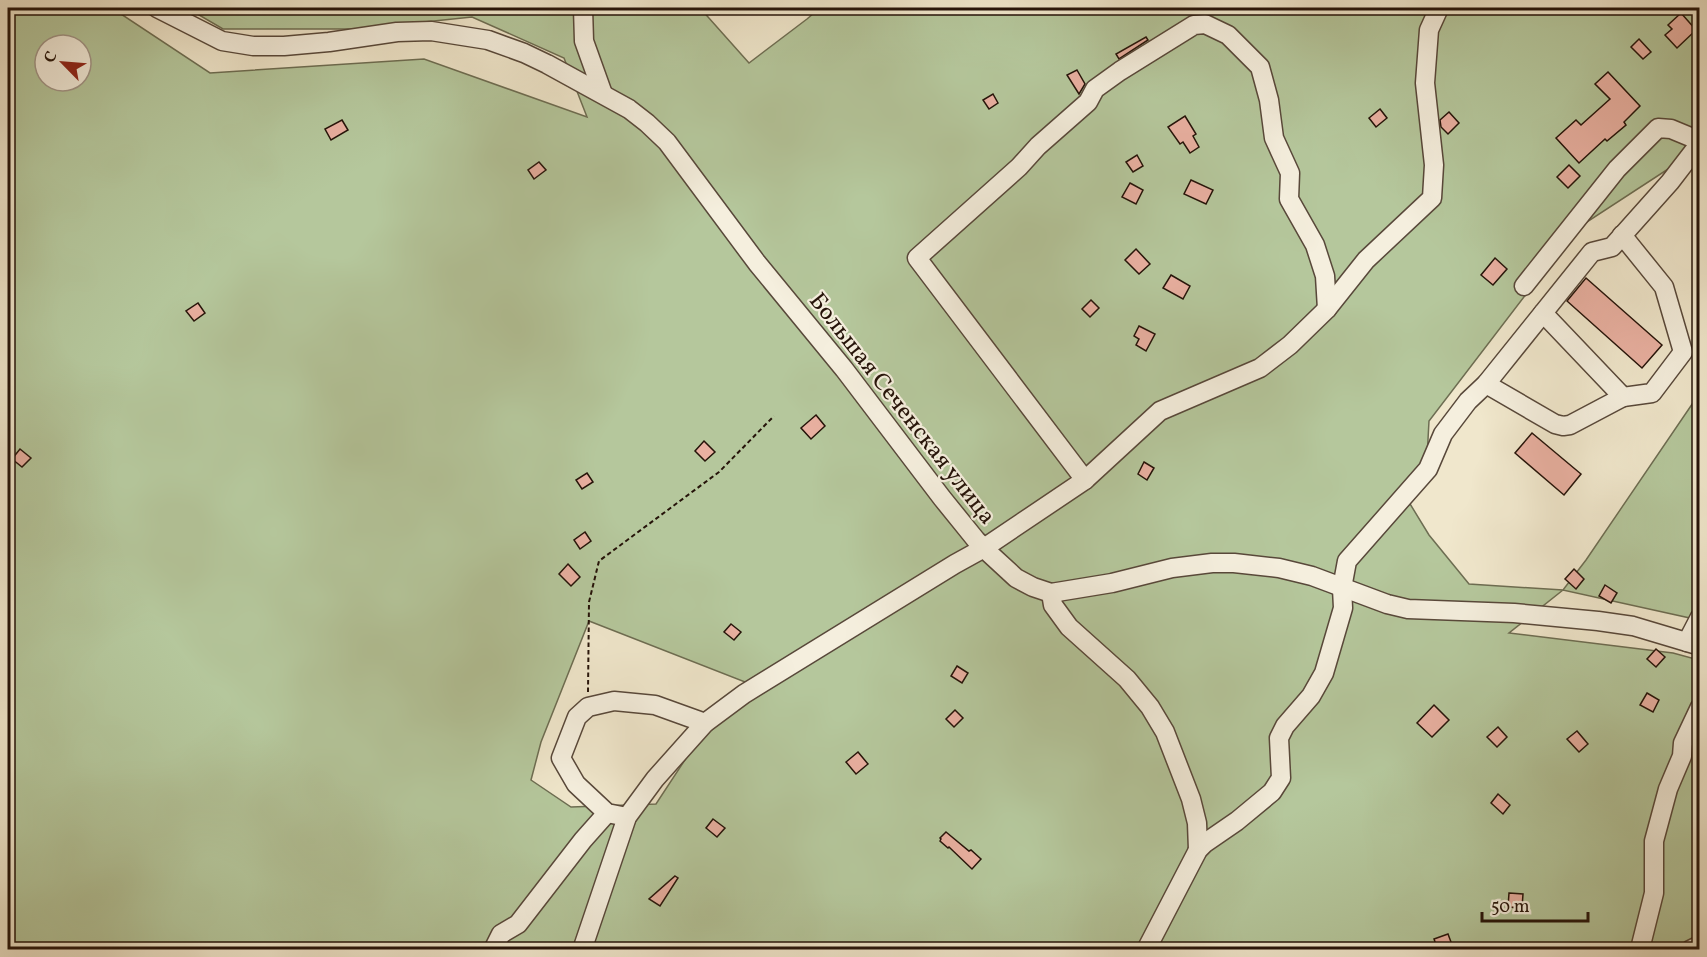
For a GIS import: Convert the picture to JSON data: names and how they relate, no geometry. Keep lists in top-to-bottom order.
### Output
{
  "streets": {
    "street": ["Большая Сеченская улица"]
  },
  "scale_bar": "50 m",
  "north": "top left"
}
